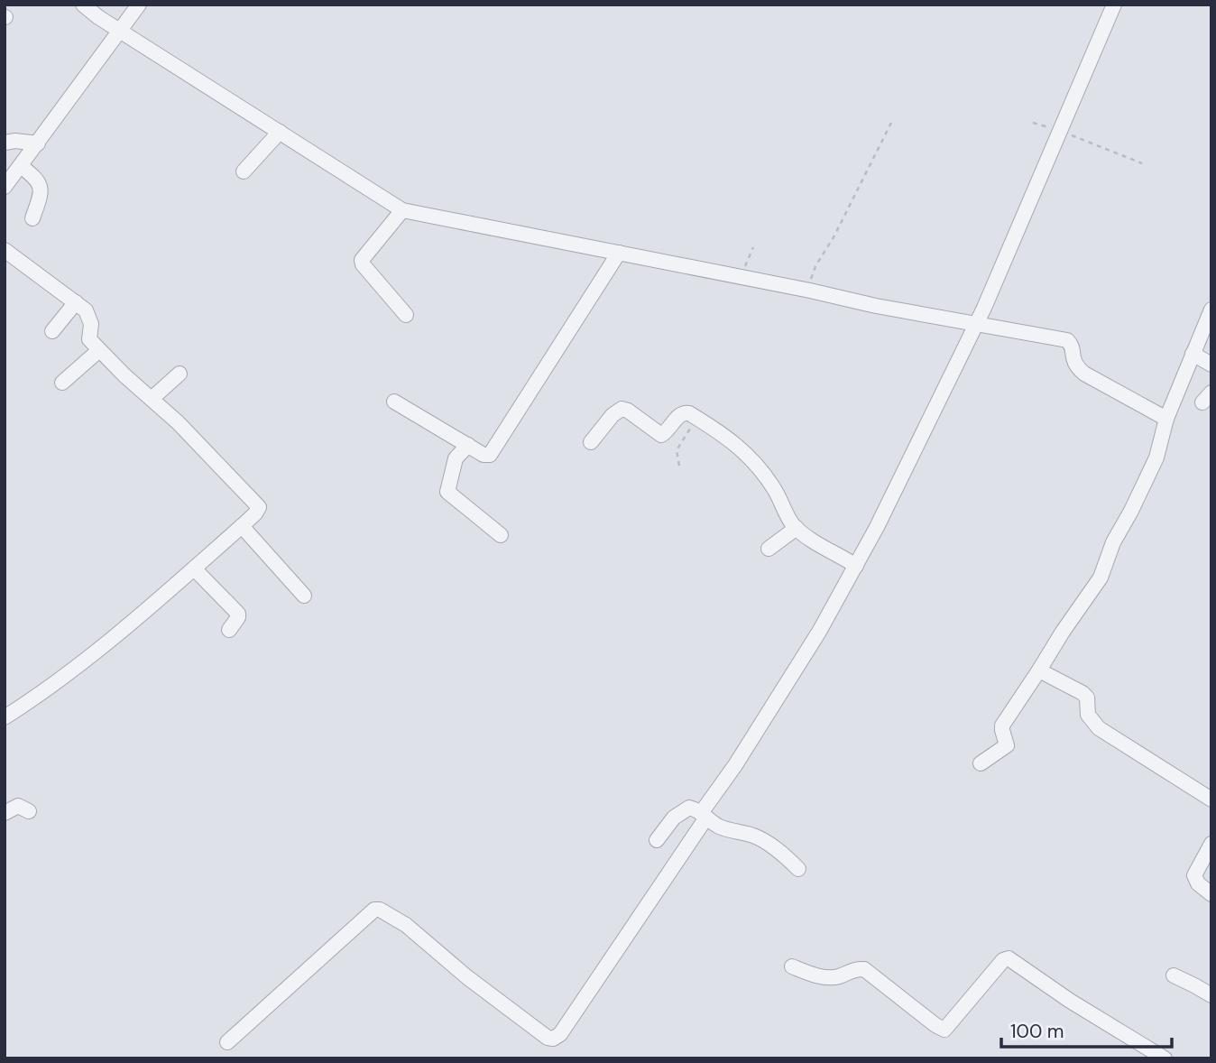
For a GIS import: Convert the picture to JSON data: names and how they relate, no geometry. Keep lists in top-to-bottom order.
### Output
{
  "scale_bar": "100 m"
}
